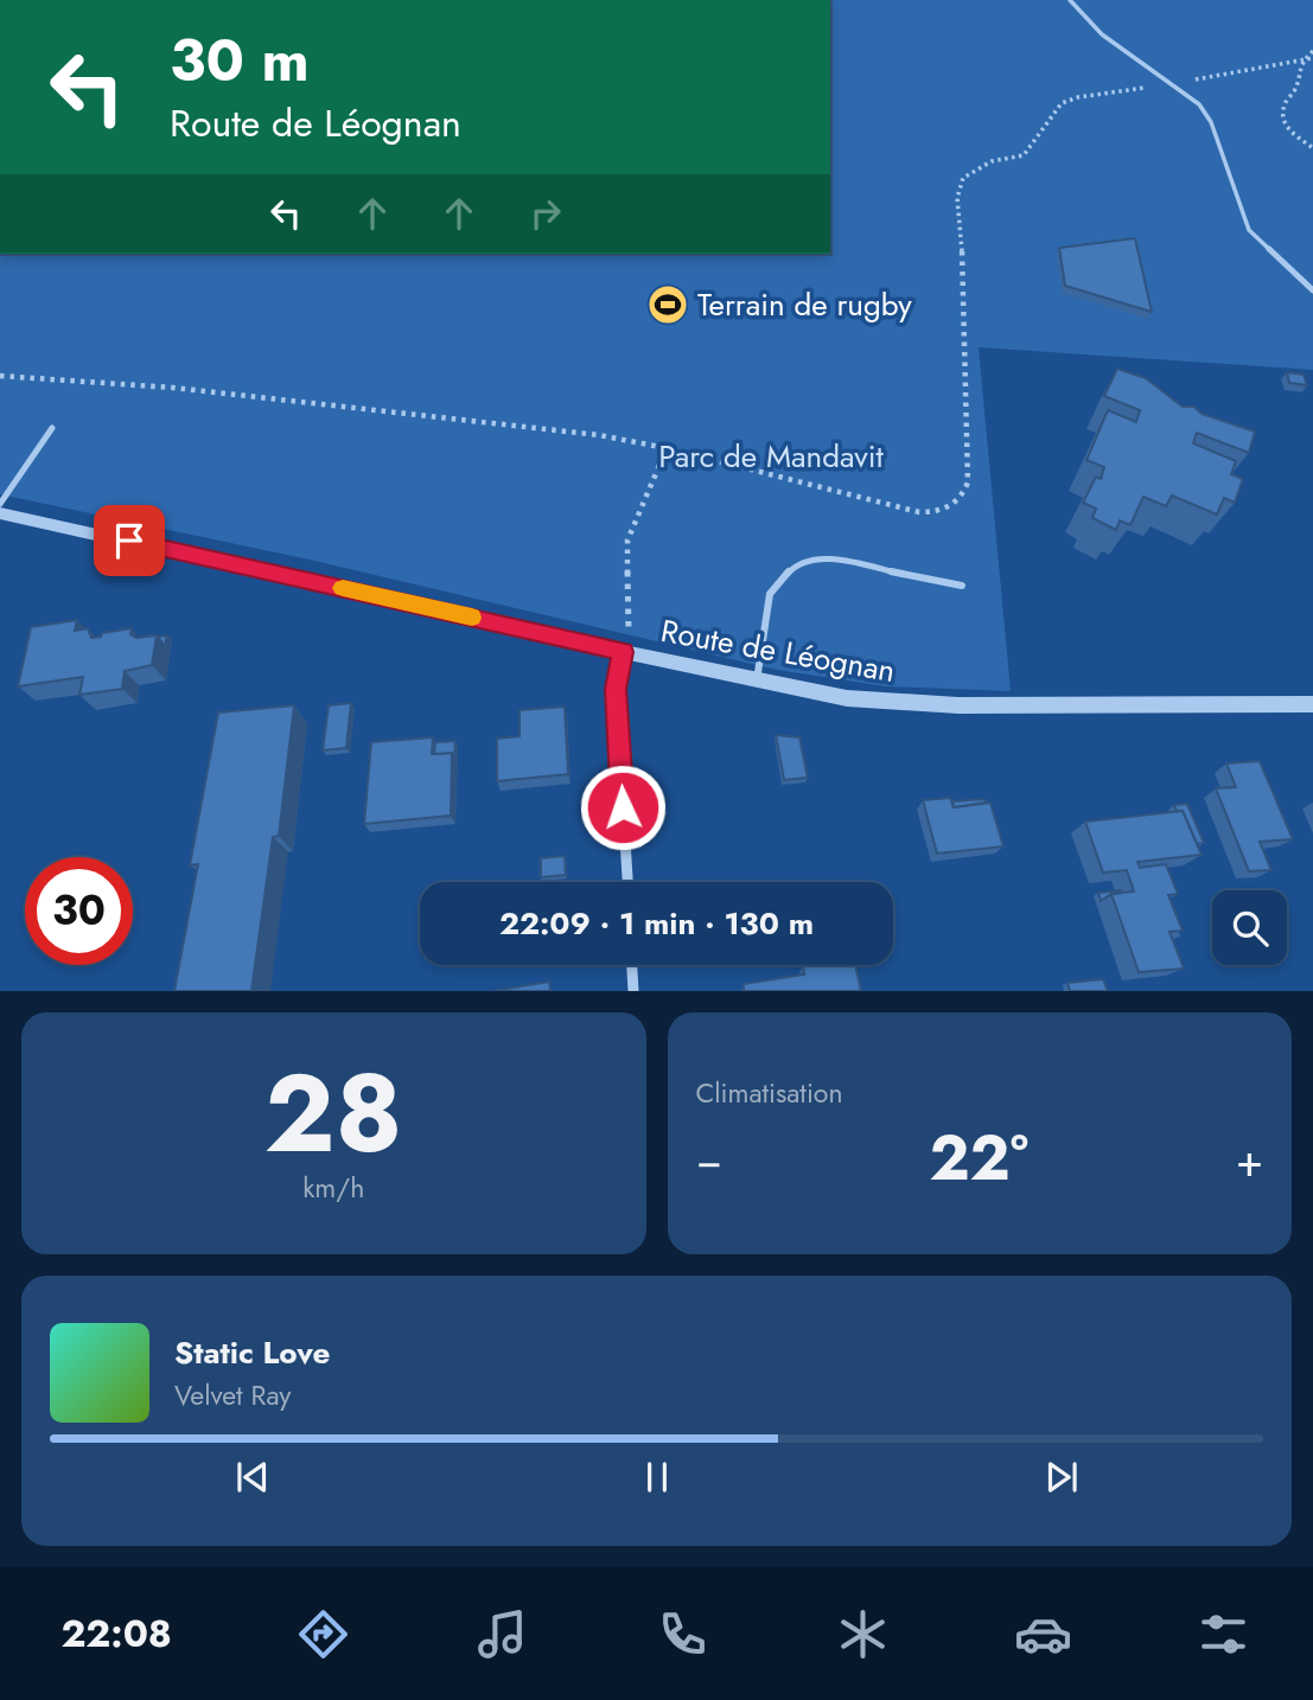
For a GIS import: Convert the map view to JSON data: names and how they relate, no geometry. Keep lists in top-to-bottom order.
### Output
{
  "streets": {
    "street": ["Route de Léognan"]
  },
  "parks": ["Parc de Mandavit"],
  "places": {
    "sports": ["Terrain de rugby"]
  },
  "page": {
    "turn": ["30 m", "Route de Léognan"],
    "limit": "30",
    "trip": "22:09 · 1 min · 130 m",
    "tile": [
      ["28", "km/h"],
      "Climatisation"
    ],
    "heat": ["−", "22°", "+"],
    "song": ["Static Love", "Velvet Ray"],
    "tabs": "22:08"
  }
}
